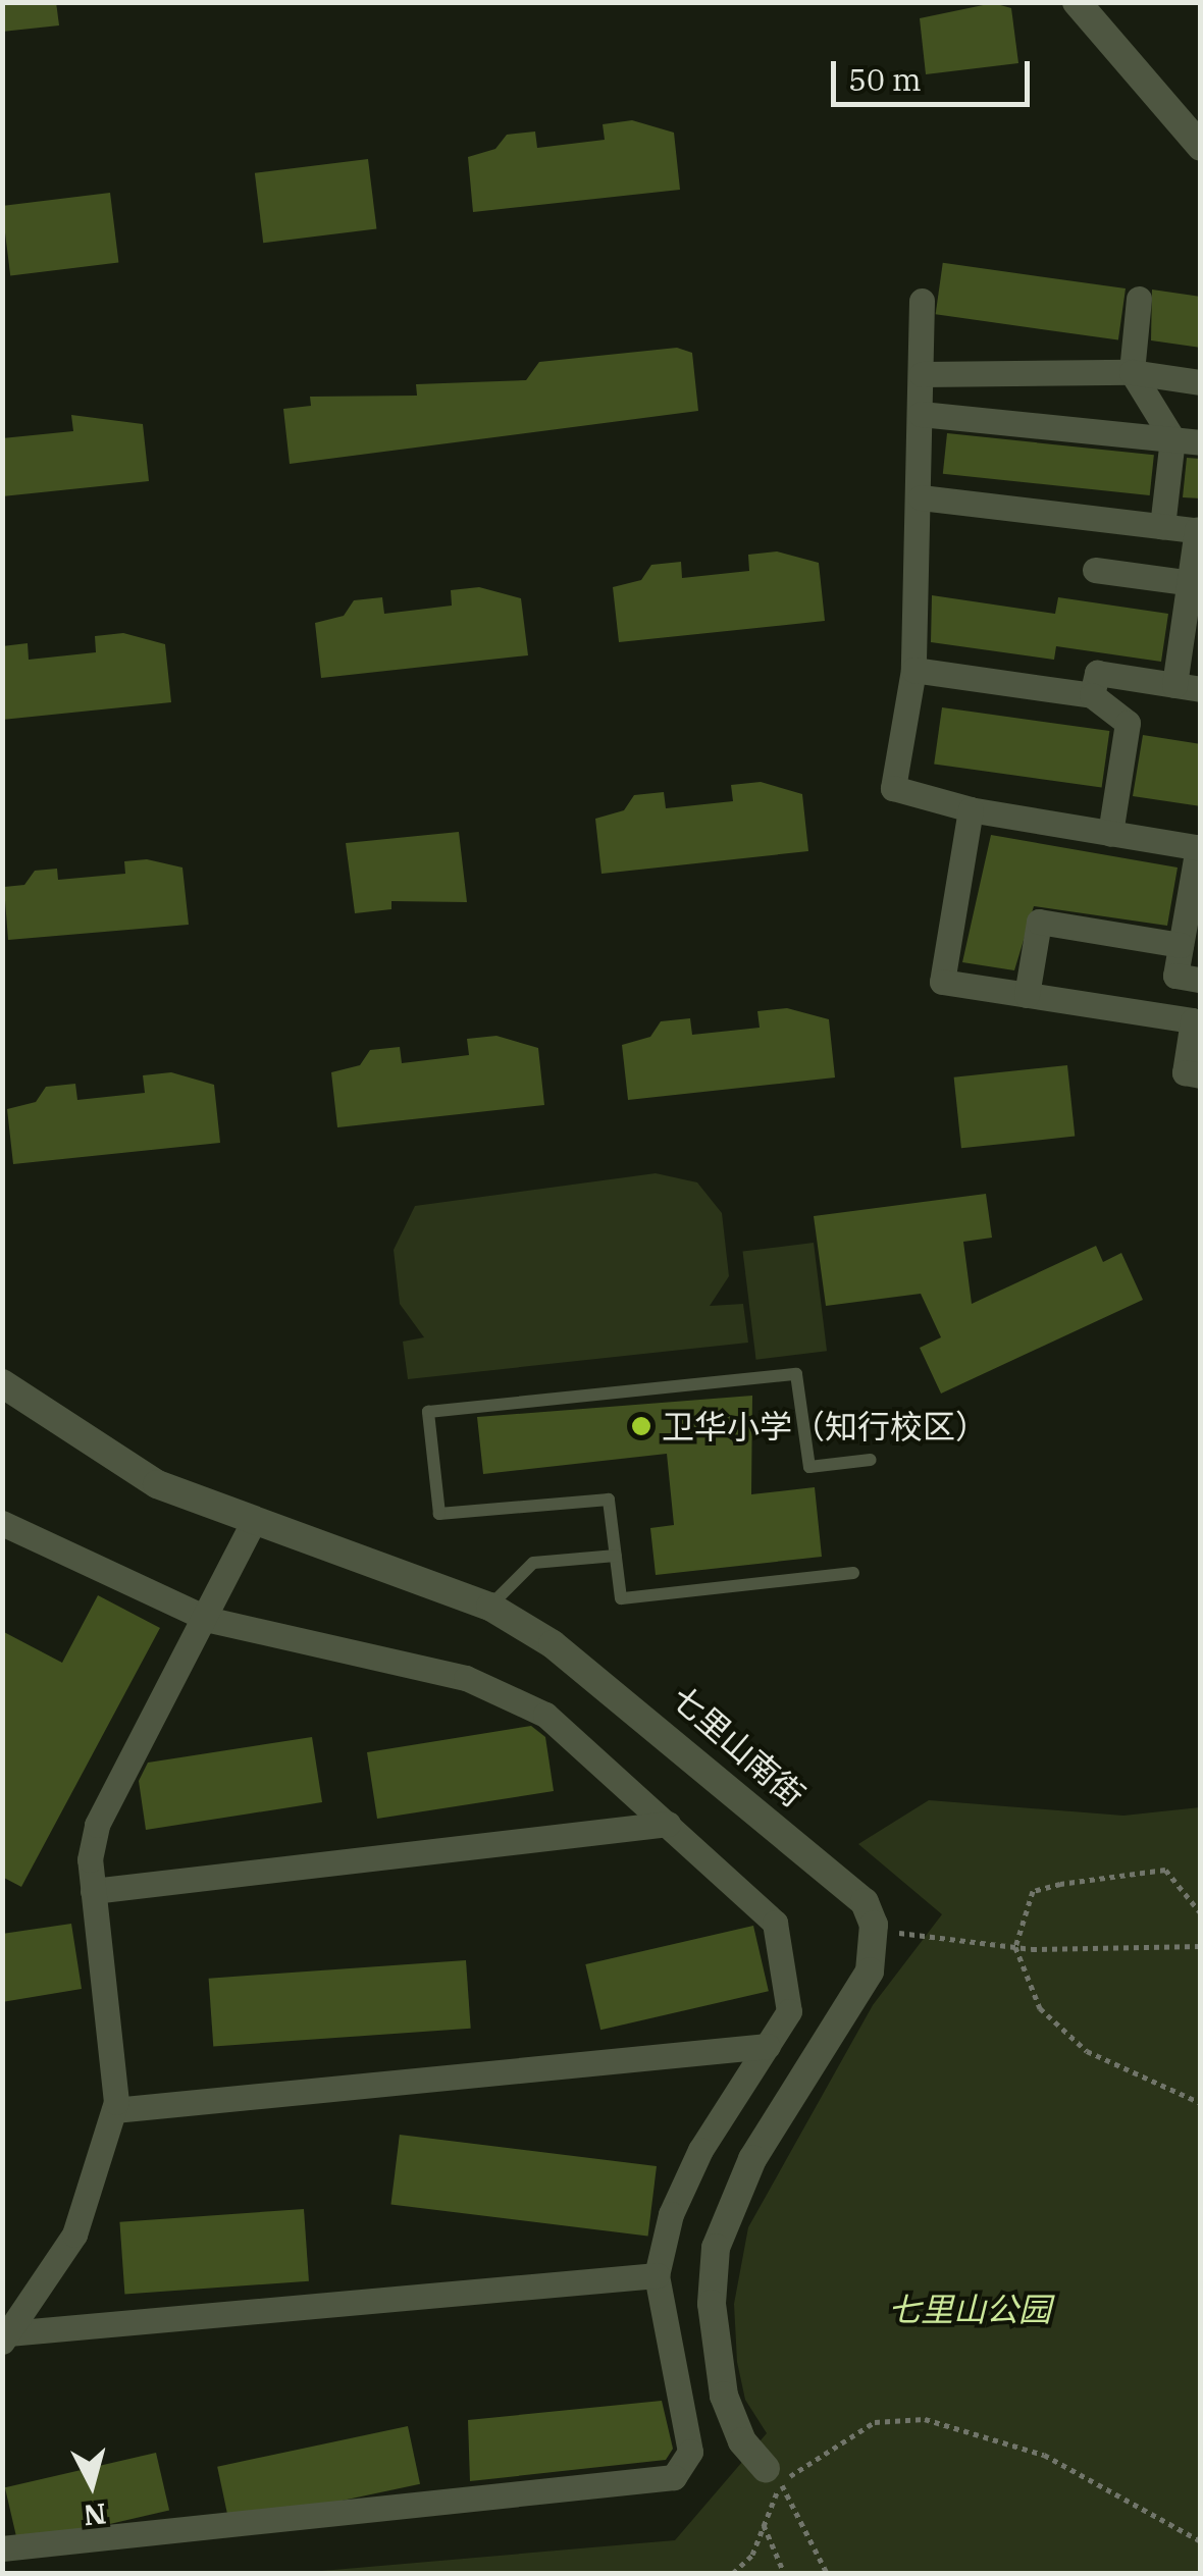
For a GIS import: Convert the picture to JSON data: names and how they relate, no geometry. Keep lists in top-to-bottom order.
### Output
{
  "streets": {
    "street": ["七里山南街"]
  },
  "parks": ["七里山公园"],
  "places": ["卫华小学（知行校区）"],
  "scale_bar": "50 m",
  "north": "bottom"
}
